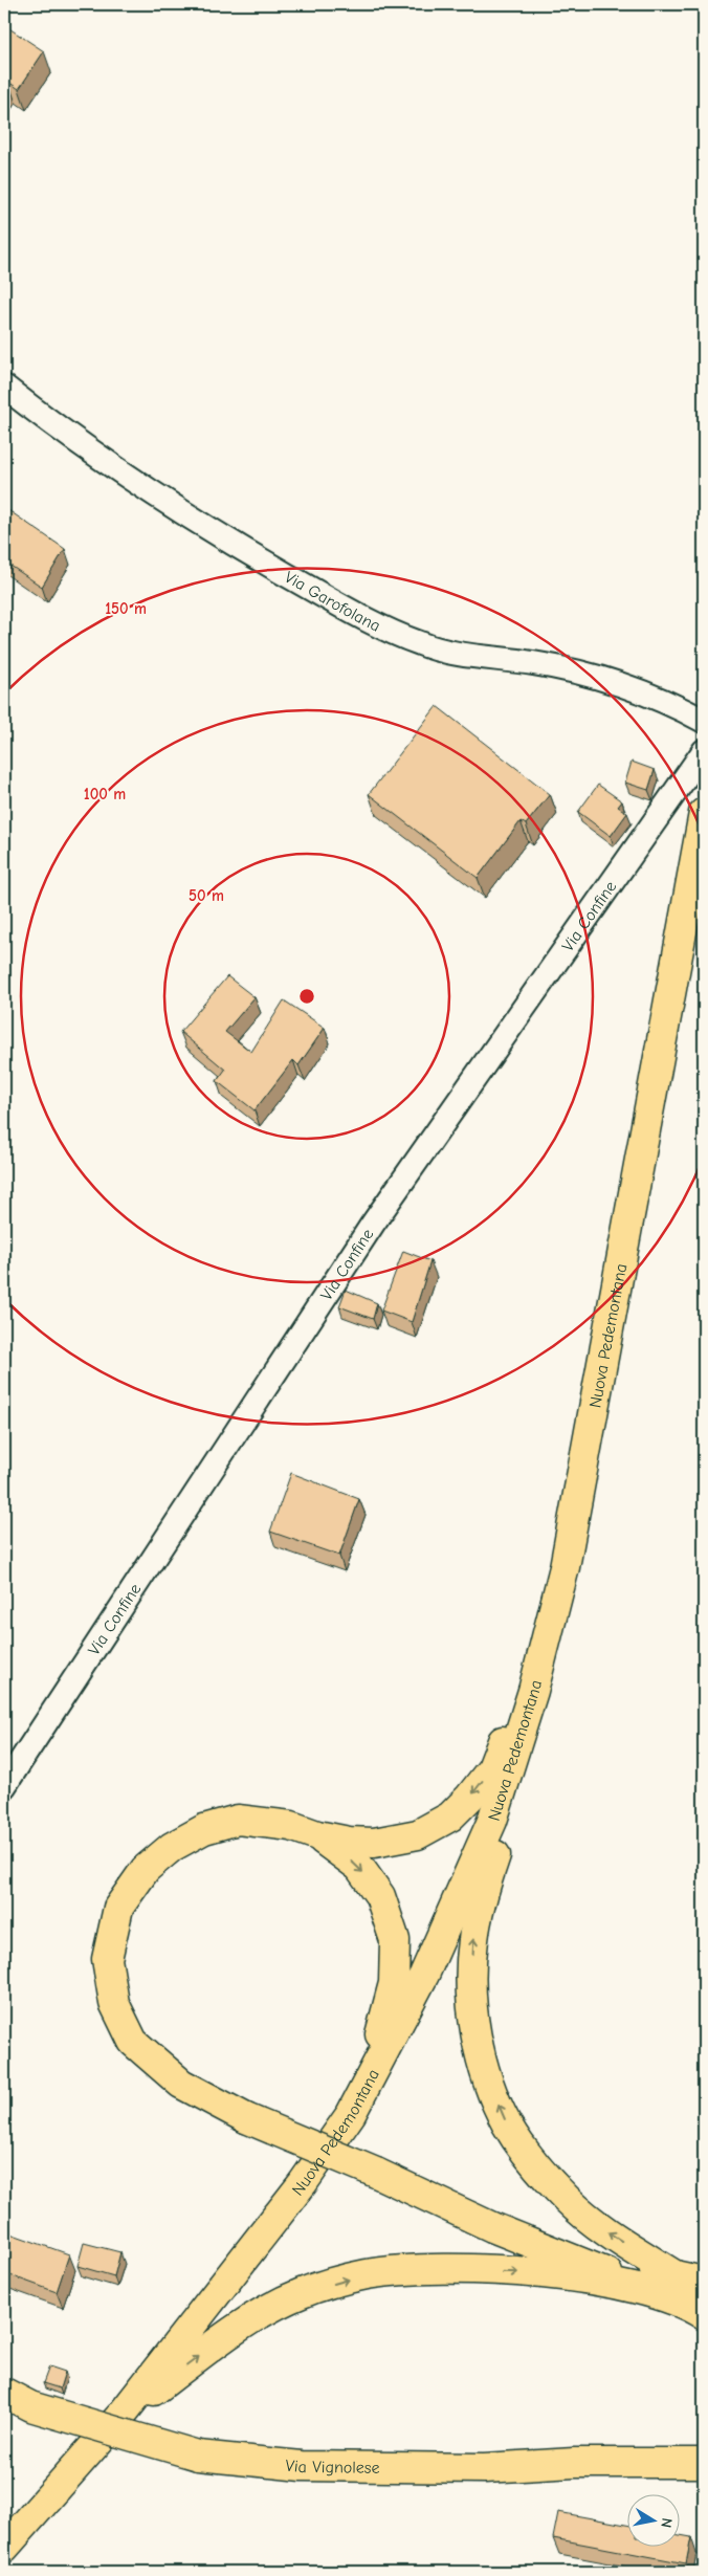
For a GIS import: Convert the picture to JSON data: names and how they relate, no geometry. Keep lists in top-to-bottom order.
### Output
{
  "streets": {
    "main road": ["Nuova Pedemontana", "Via Vignolese"],
    "street": ["Via Garofolana", "Via Confine"]
  },
  "north": "right",
  "rings": ["150 m", "100 m", "50 m"]
}
